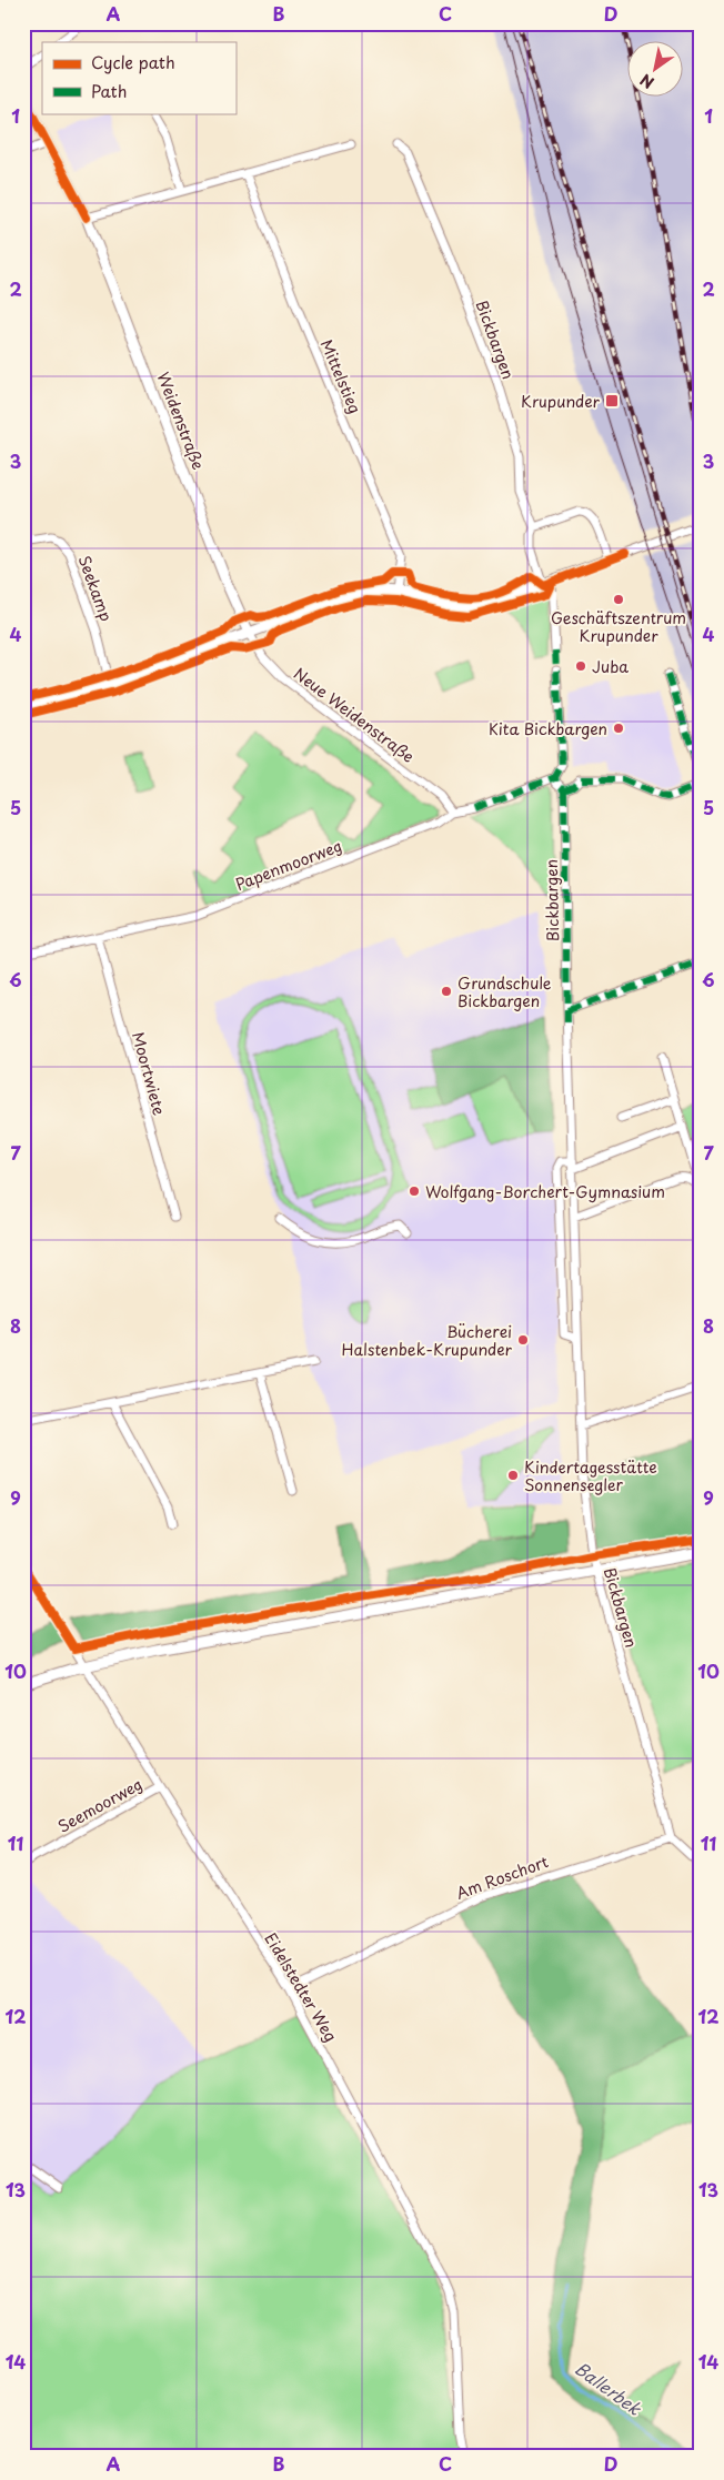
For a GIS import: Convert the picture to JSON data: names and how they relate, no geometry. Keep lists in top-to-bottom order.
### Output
{
  "streets": {
    "street": [
      "Bickbargen",
      "Mittelstieg",
      "Weidenstraße",
      "Seekamp",
      "Neue Weidenstraße",
      "Papenmoorweg",
      "Moortwiete",
      "Seemoorweg",
      "Am Roschort",
      "Eidelstedter Weg"
    ]
  },
  "crossings": [
    ["Bickbargen", "Am Roschort"],
    ["Weidenstraße", "Neue Weidenstraße"],
    ["Neue Weidenstraße", "Papenmoorweg"],
    ["Papenmoorweg", "Moortwiete"],
    ["Seemoorweg", "Eidelstedter Weg"],
    ["Am Roschort", "Eidelstedter Weg"]
  ],
  "water": ["Ballerbek"],
  "places": {
    "transit": ["Krupunder"],
    "other": [
      "Geschäftszentrum Krupunder",
      "Juba",
      "Kita Bickbargen",
      "Grundschule Bickbargen",
      "Wolfgang-Borchert-Gymnasium",
      "Bücherei Halstenbek-Krupunder",
      "Kindertagesstätte Sonnensegler"
    ]
  },
  "legend": ["Cycle path", "Path"],
  "north": "bottom left",
  "grid": {
    "columns": [
      "A",
      "B",
      "C",
      "D"
    ],
    "rows": [
      "1",
      "2",
      "3",
      "4",
      "5",
      "6",
      "7",
      "8",
      "9",
      "10",
      "11",
      "12",
      "13",
      "14"
    ]
  }
}
